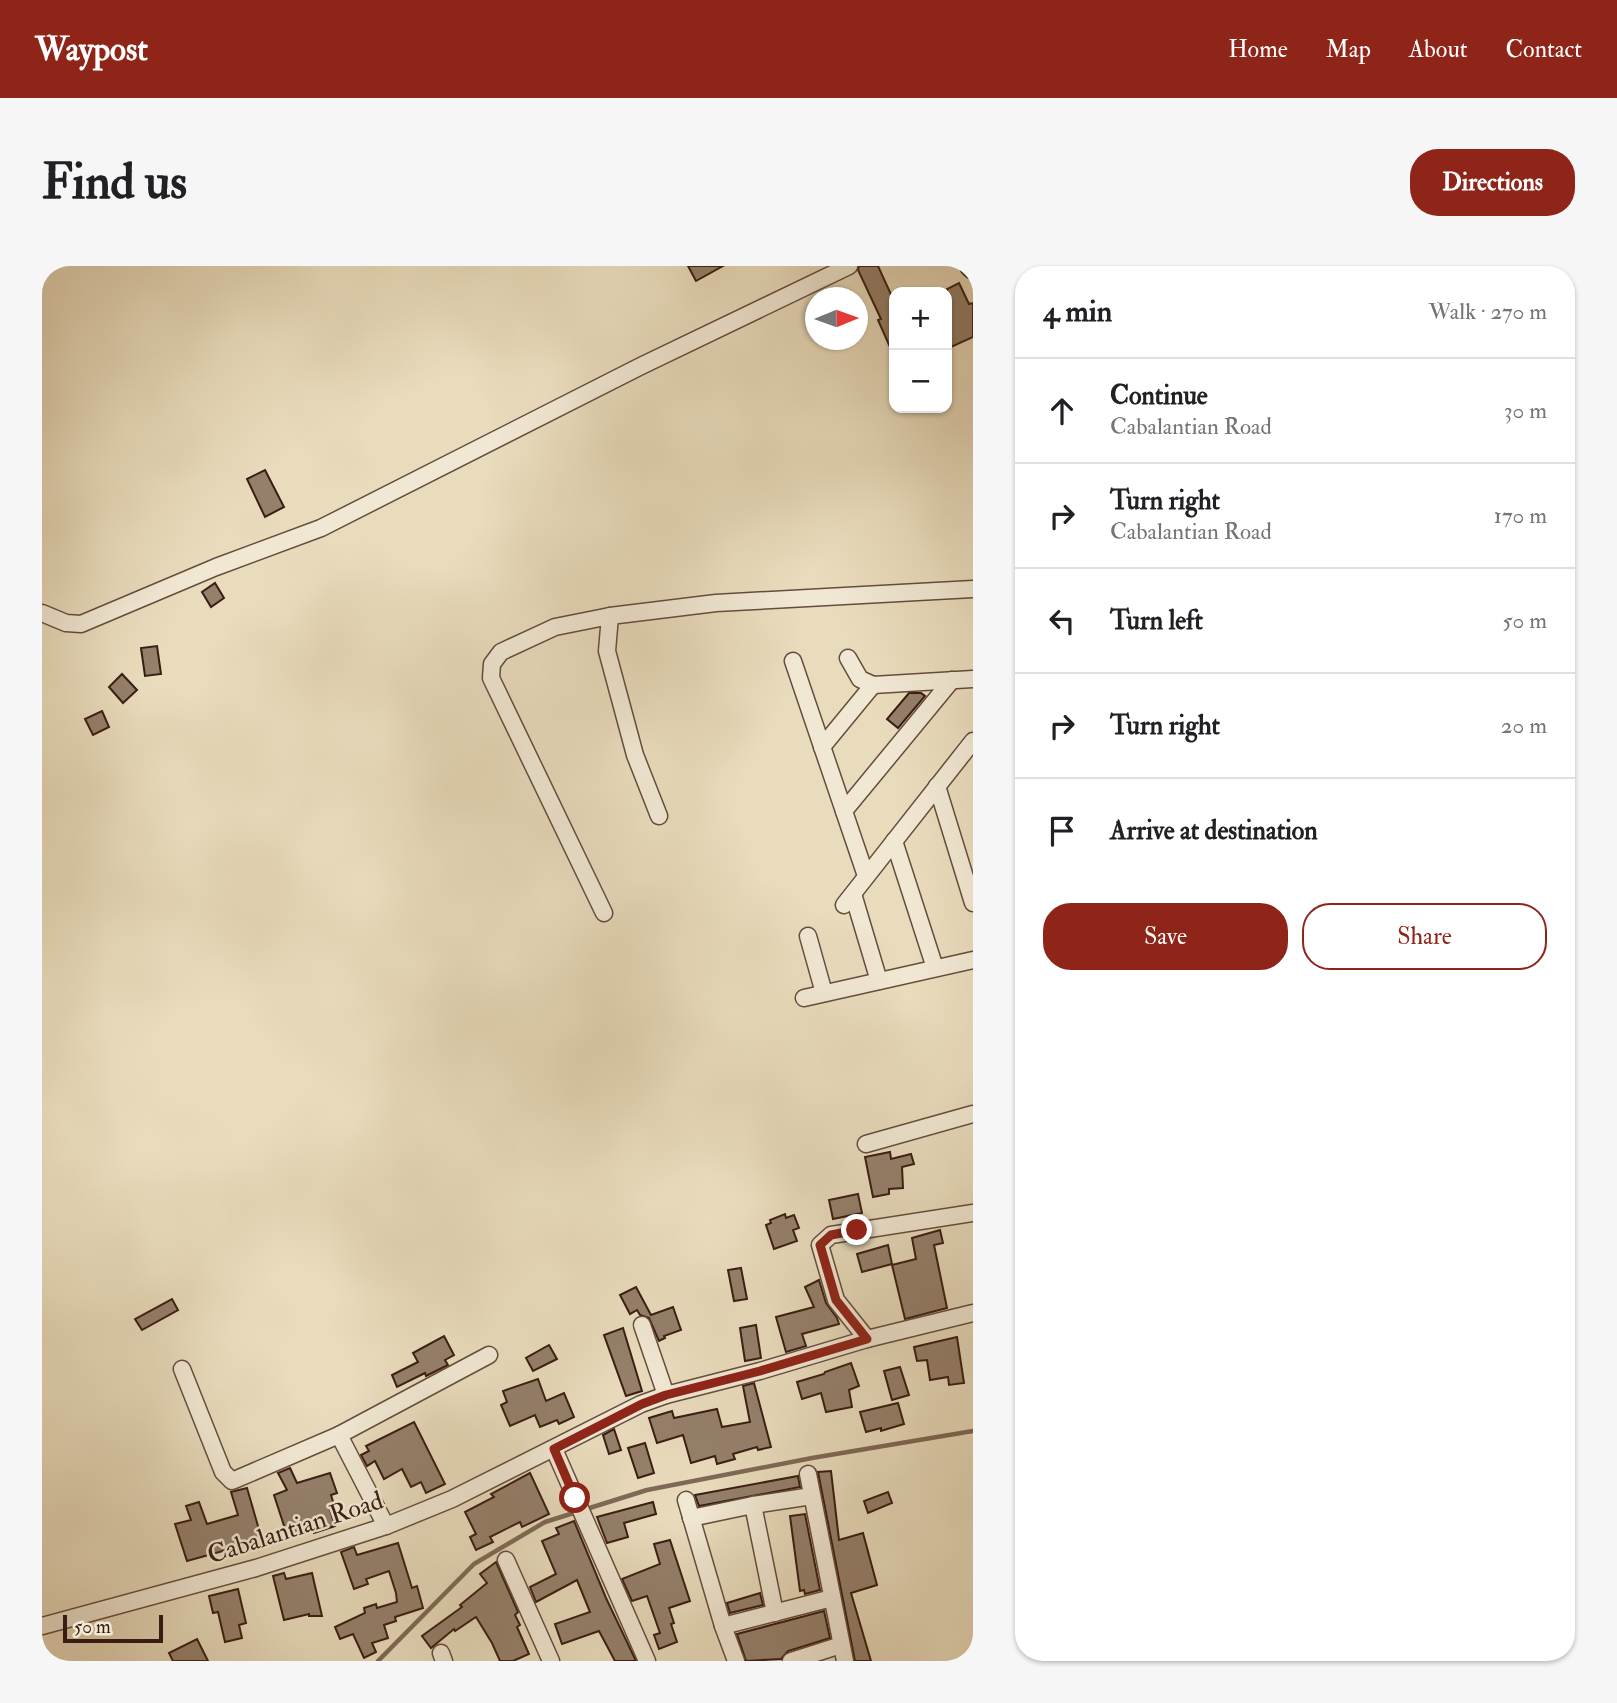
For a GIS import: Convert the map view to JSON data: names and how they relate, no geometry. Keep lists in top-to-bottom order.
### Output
{
  "streets": {
    "street": ["Cabalantian Road"]
  },
  "scale_bar": "50 m",
  "north": "right",
  "page": {
    "header": "Waypost",
    "nav": [
      "Home",
      "Map",
      "About",
      "Contact"
    ],
    "buttons": [
      "Directions",
      ["Save", "Share"]
    ],
    "title": "Find us",
    "heading": ["4 min", "Walk · 270 m"],
    "map_buttons": ["+", "−"],
    "list": [
      ["Continue", "Cabalantian Road", "30 m"],
      ["Turn right", "Cabalantian Road", "170 m"],
      ["Turn left", "50 m"],
      ["Turn right", "20 m"],
      "Arrive at destination"
    ],
    "scale": "50 m"
  }
}
